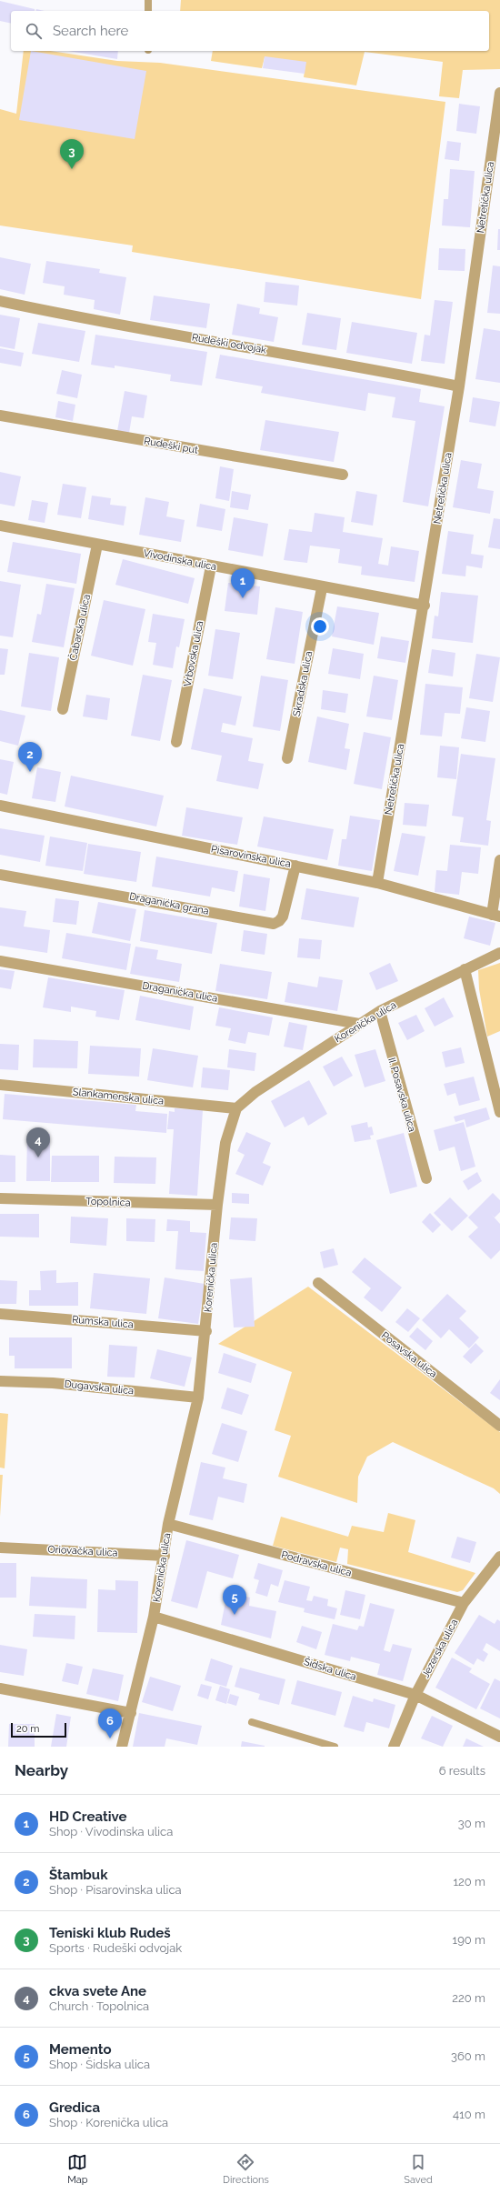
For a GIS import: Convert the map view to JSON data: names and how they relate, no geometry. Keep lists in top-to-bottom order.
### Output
{
  "streets": {
    "street": [
      "Netretička ulica",
      "Rudeški odvojak",
      "Rudeški put",
      "Vivodinska ulica",
      "Čabarska ulica",
      "Vrbovska ulica",
      "Skradska ulica",
      "Pisarovinska ulica",
      "Draganićka grana",
      "Draganićka ulica",
      "Korenička ulica",
      "II. Posavska ulica",
      "Slankamenska ulica",
      "Topolnica",
      "Rumska ulica",
      "Posavska ulica",
      "Dugavska ulica",
      "Oriovačka ulica",
      "Podravska ulica",
      "Jezerska ulica",
      "Šidska ulica"
    ]
  },
  "crossings": [
    ["Netretička ulica", "Rudeški odvojak"],
    ["Netretička ulica", "Vivodinska ulica"],
    ["Netretička ulica", "Pisarovinska ulica"],
    ["Vivodinska ulica", "Čabarska ulica"],
    ["Vivodinska ulica", "Vrbovska ulica"],
    ["Vivodinska ulica", "Skradska ulica"],
    ["Pisarovinska ulica", "Draganićka grana"],
    ["Draganićka ulica", "Korenička ulica"],
    ["Korenička ulica", "II. Posavska ulica"],
    ["Korenička ulica", "Slankamenska ulica"],
    ["Korenička ulica", "Topolnica"],
    ["Korenička ulica", "Rumska ulica"],
    ["Korenička ulica", "Dugavska ulica"],
    ["Korenička ulica", "Oriovačka ulica"],
    ["Korenička ulica", "Podravska ulica"],
    ["Korenička ulica", "Šidska ulica"],
    ["Podravska ulica", "Jezerska ulica"],
    ["Jezerska ulica", "Šidska ulica"]
  ],
  "scale_bar": "20 m",
  "page": {
    "search": "Search here",
    "pins": [
      "3",
      "1",
      "2",
      "4",
      "5",
      "6"
    ],
    "scale": "20 m",
    "heading": ["Nearby", "6 results"],
    "list": [
      {
        "mark": "1",
        "name": "HD Creative",
        "note": "Shop · Vivodinska ulica",
        "value": "30 m"
      },
      {
        "mark": "2",
        "name": "Štambuk",
        "note": "Shop · Pisarovinska ulica",
        "value": "120 m"
      },
      {
        "mark": "3",
        "name": "Teniski klub Rudeš",
        "note": "Sports · Rudeški odvojak",
        "value": "190 m"
      },
      {
        "mark": "4",
        "name": "ckva svete Ane",
        "note": "Church · Topolnica",
        "value": "220 m"
      },
      {
        "mark": "5",
        "name": "Memento",
        "note": "Shop · Šidska ulica",
        "value": "360 m"
      },
      {
        "mark": "6",
        "name": "Gredica",
        "note": "Shop · Korenička ulica",
        "value": "410 m"
      }
    ],
    "nav": ["Map", "Directions", "Saved"]
  }
}
